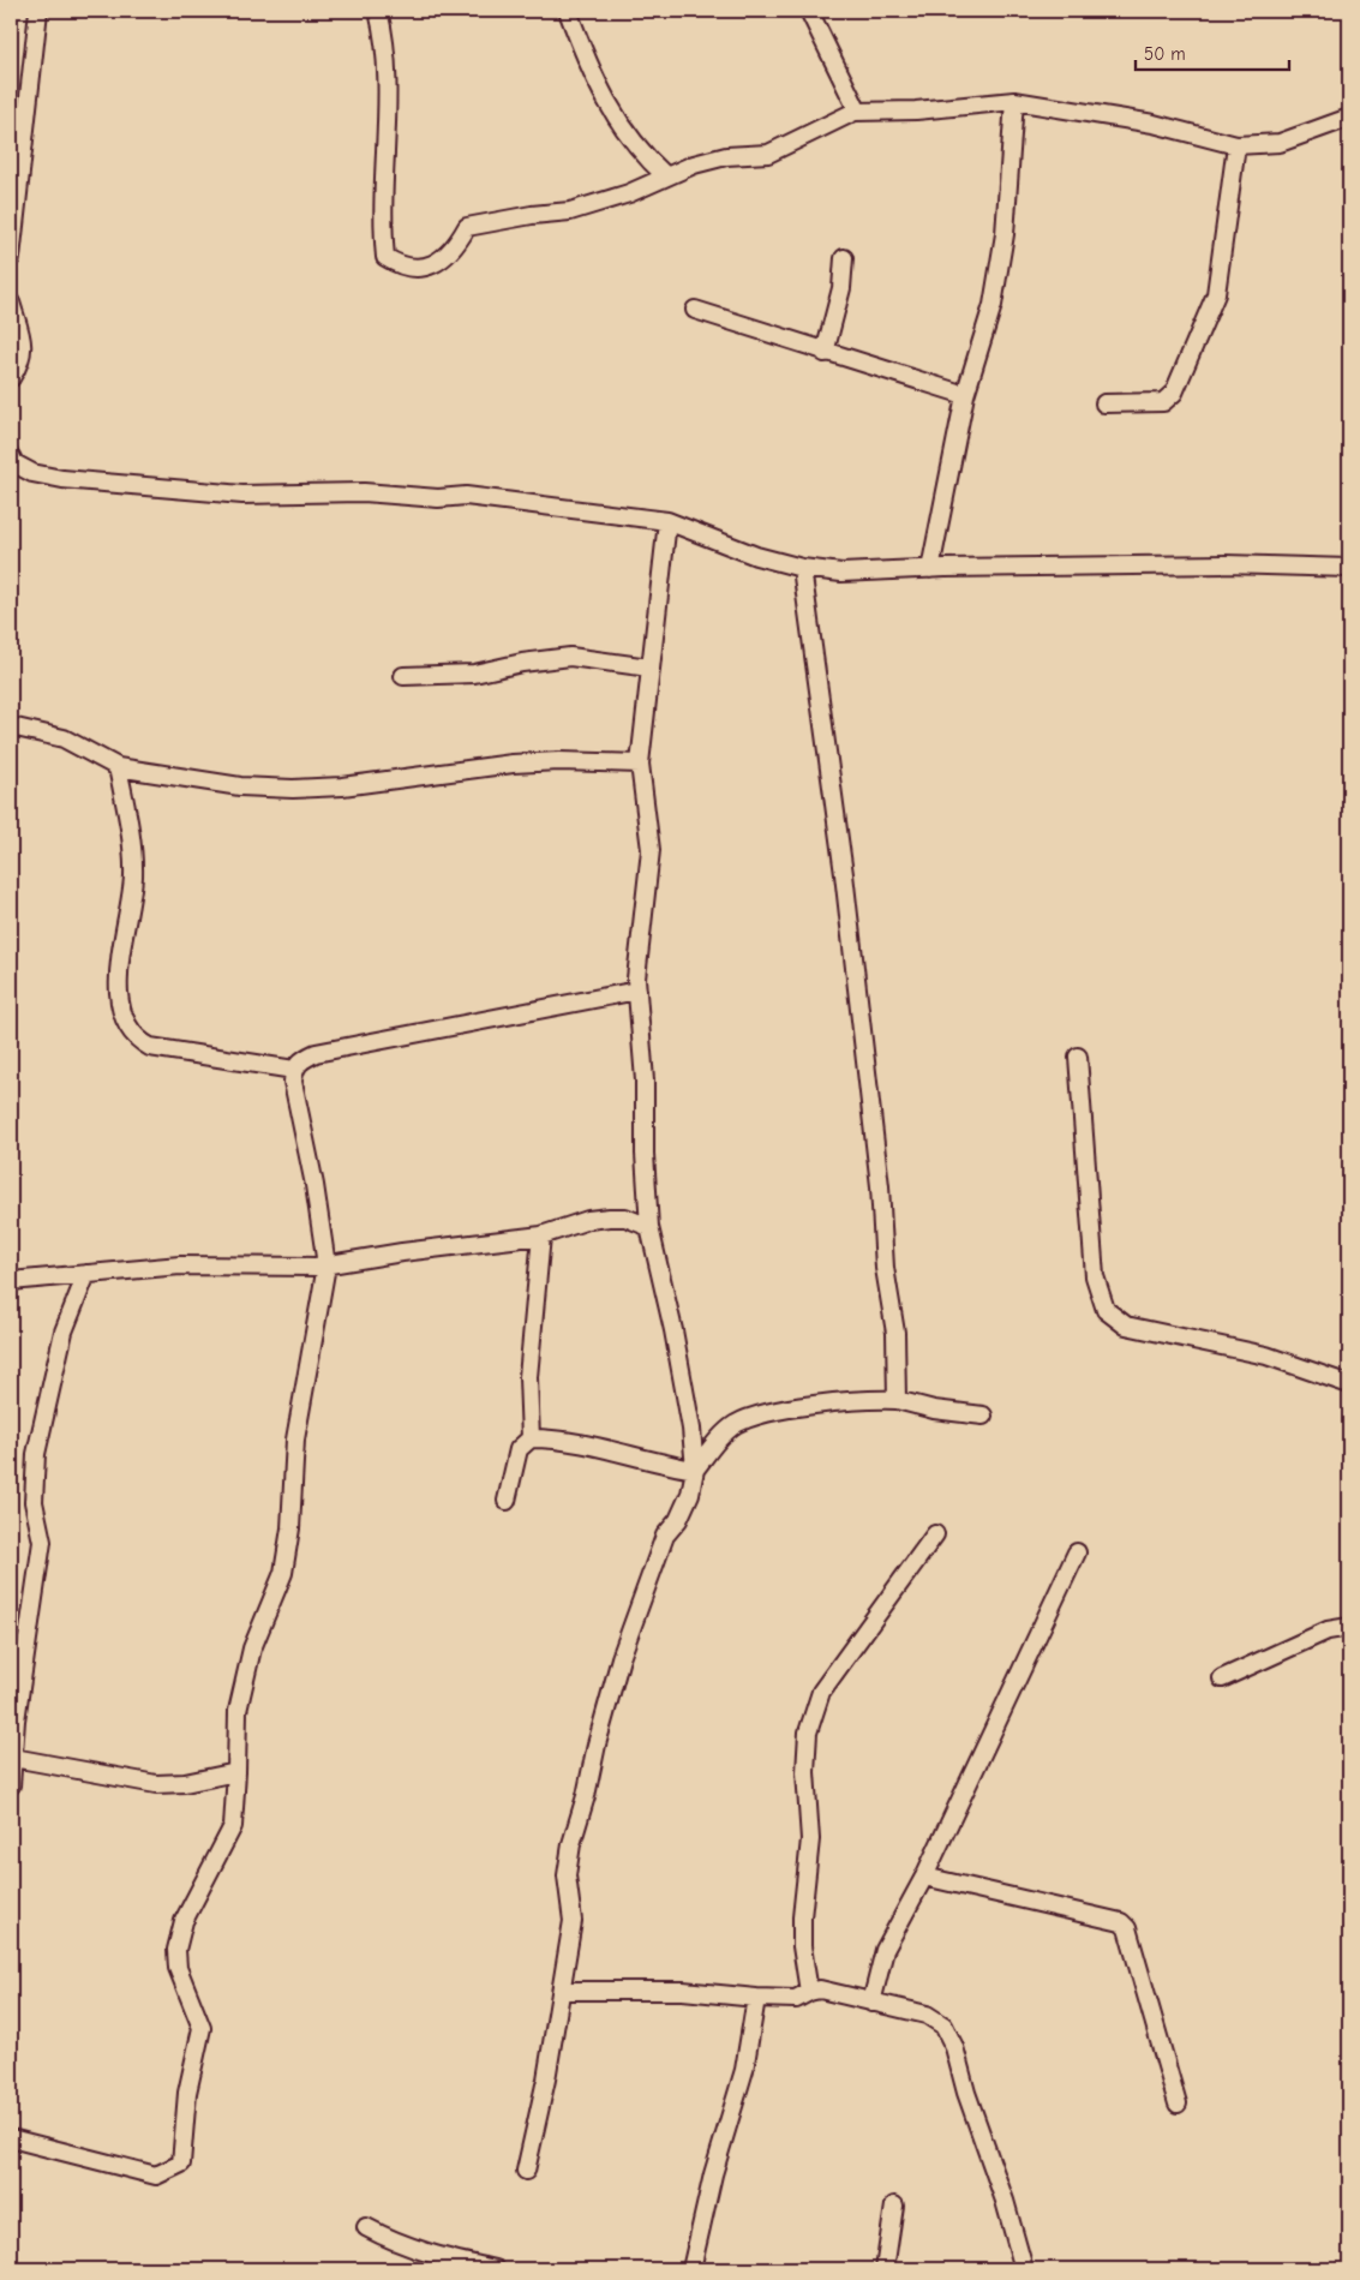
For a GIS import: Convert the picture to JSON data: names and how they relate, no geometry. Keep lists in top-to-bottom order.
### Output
{
  "scale_bar": "50 m"
}
